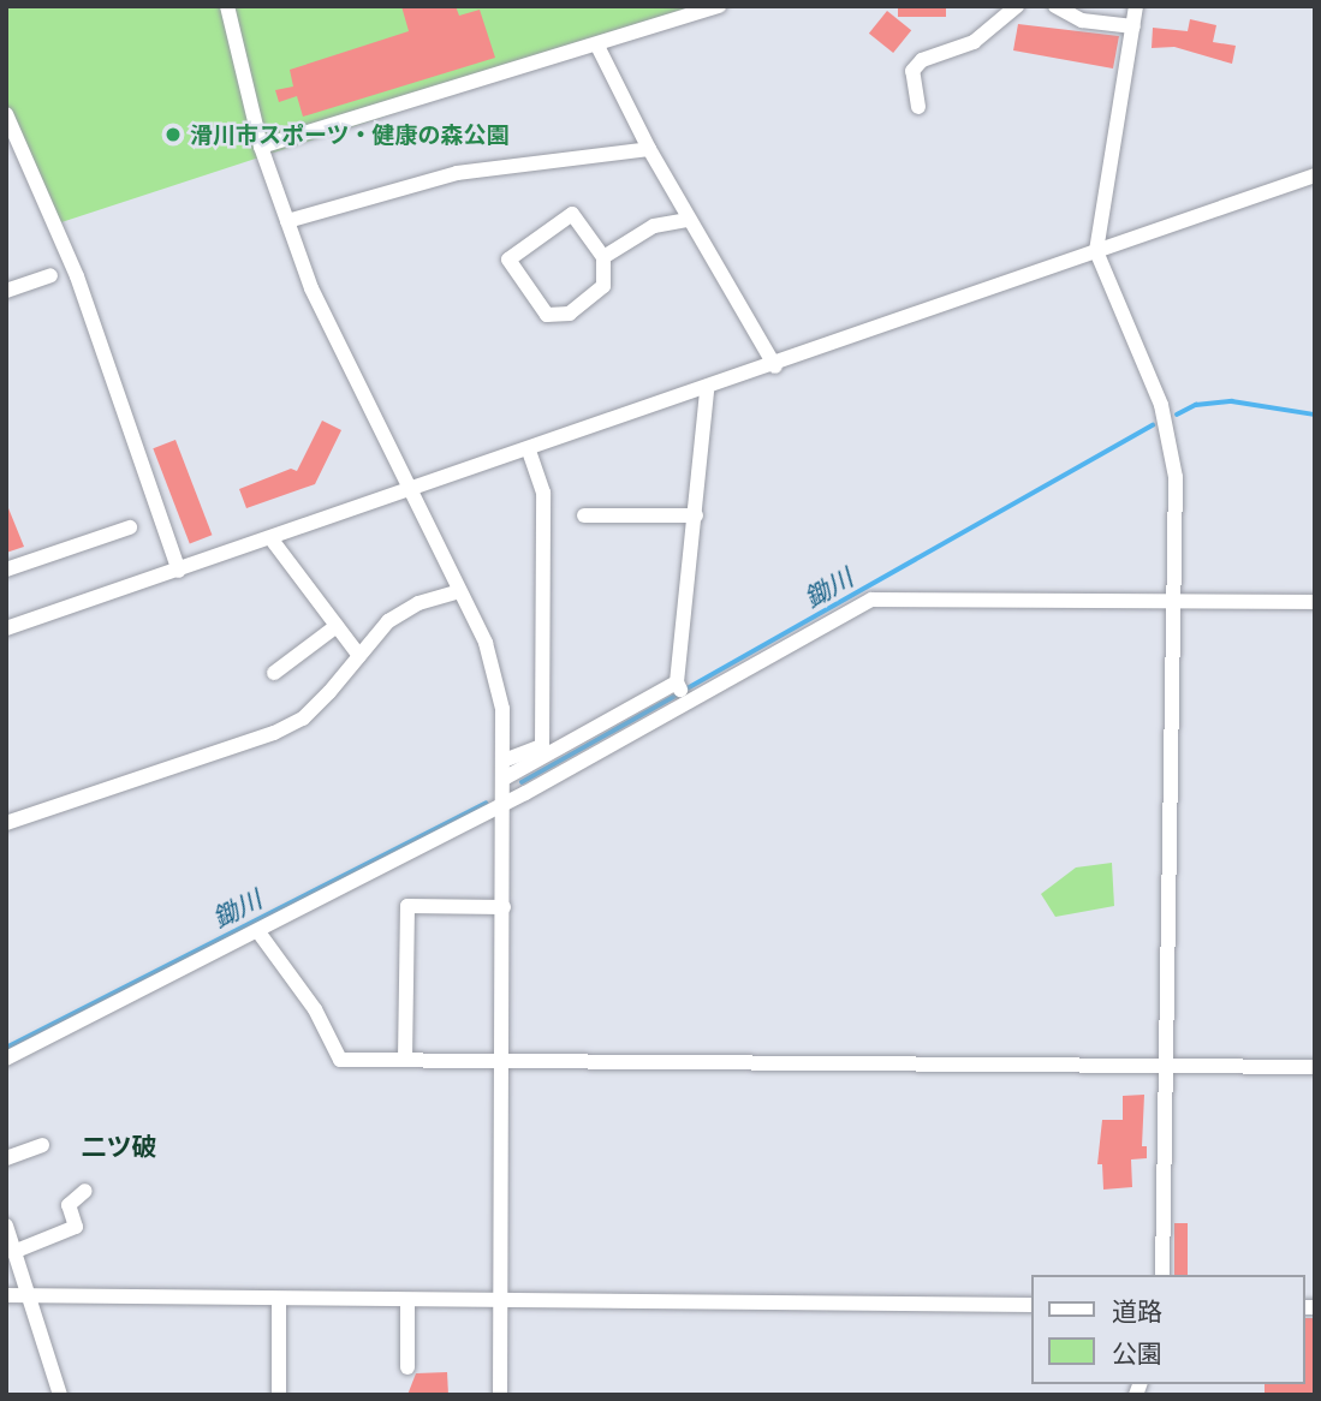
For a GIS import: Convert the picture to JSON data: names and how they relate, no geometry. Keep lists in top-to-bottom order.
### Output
{
  "districts": ["二ツ破"],
  "water": ["鋤川"],
  "places": ["滑川市スポーツ・健康の森公園"],
  "legend": ["道路", "公園"]
}
